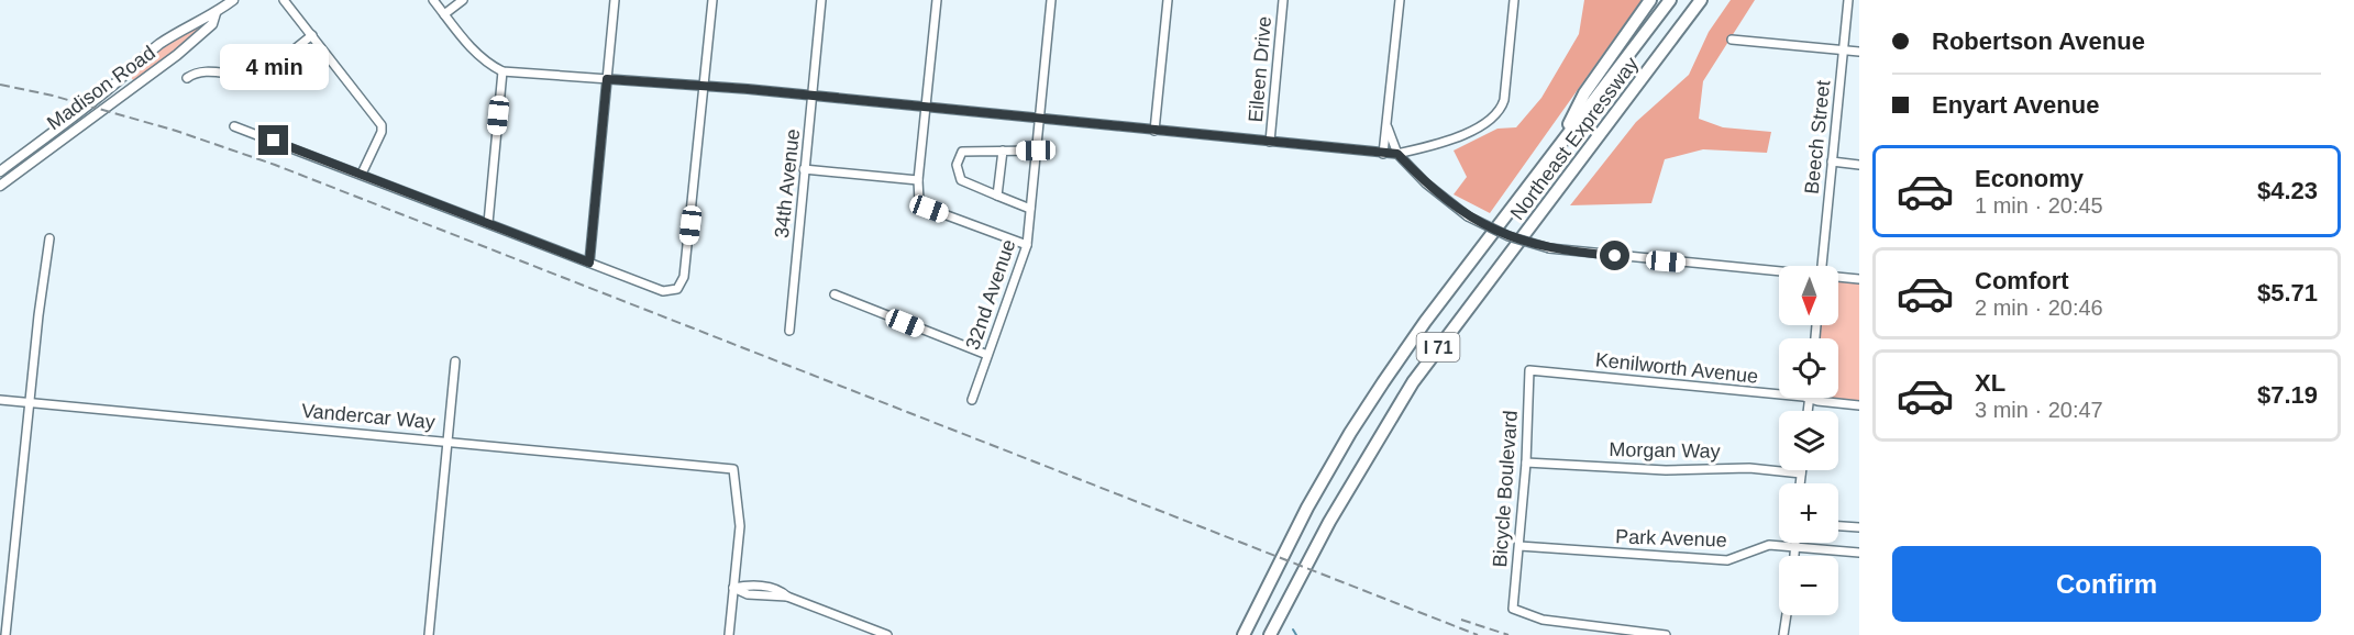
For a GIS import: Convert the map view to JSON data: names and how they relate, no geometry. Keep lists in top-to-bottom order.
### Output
{
  "streets": {
    "highway": ["Northeast Expressway", "I 71"],
    "main road": ["Madison Road"],
    "street": [
      "Eileen Drive",
      "Beech Street",
      "34th Avenue",
      "32nd Avenue",
      "Kenilworth Avenue",
      "Vandercar Way",
      "Morgan Way",
      "Bicycle Boulevard",
      "Park Avenue"
    ]
  },
  "crossings": [
    ["Kenilworth Avenue", "Bicycle Boulevard"],
    ["Morgan Way", "Bicycle Boulevard"],
    ["Bicycle Boulevard", "Park Avenue"]
  ],
  "north": "bottom",
  "page": {
    "banner": ["Robertson Avenue", "Enyart Avenue"],
    "bubble": "4 min",
    "list": [
      {
        "name": "Economy",
        "note": "1 min · 20:45",
        "value": "$4.23"
      },
      {
        "name": "Comfort",
        "note": "2 min · 20:46",
        "value": "$5.71"
      },
      {
        "name": "XL",
        "note": "3 min · 20:47",
        "value": "$7.19"
      }
    ],
    "map_buttons": ["+", "−"],
    "buttons": "Confirm"
  }
}
